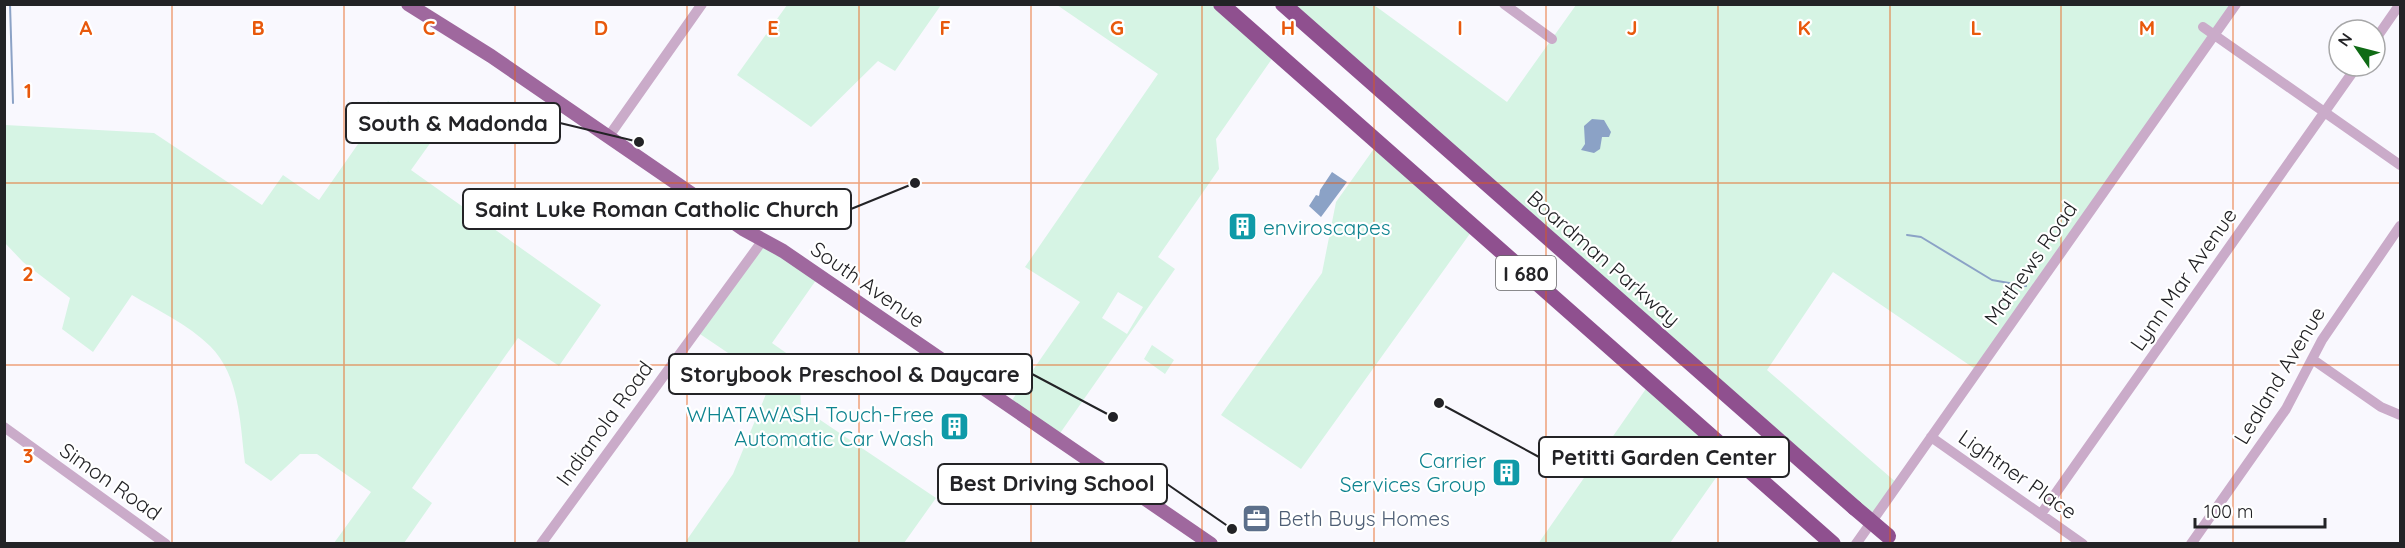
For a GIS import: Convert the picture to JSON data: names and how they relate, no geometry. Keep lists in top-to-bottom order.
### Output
{
  "streets": {
    "highway": ["Boardman Parkway", "I 680"],
    "main road": ["South Avenue"],
    "street": [
      "Mathews Road",
      "Lynn Mar Avenue",
      "Lealand Avenue",
      "Indianola Road",
      "Lightner Place",
      "Simon Road"
    ]
  },
  "crossings": [
    ["Mathews Road", "Lightner Place"],
    ["Lynn Mar Avenue", "Lightner Place"],
    ["South Avenue", "Indianola Road"]
  ],
  "places": {
    "other": [
      "South & Madonda",
      "Saint Luke Roman Catholic Church",
      "Petitti Garden Center",
      "Storybook Preschool & Daycare",
      "Best Driving School"
    ],
    "building": ["enviroscapes", "WHATAWASH Touch-Free Automatic Car Wash", "Carrier Services Group"],
    "office": ["Beth Buys Homes"]
  },
  "scale_bar": "100 m",
  "north": "top left",
  "grid": {
    "columns": [
      "A",
      "B",
      "C",
      "D",
      "E",
      "F",
      "G",
      "H",
      "I",
      "J",
      "K",
      "L",
      "M"
    ],
    "rows": ["1", "2", "3"]
  }
}
